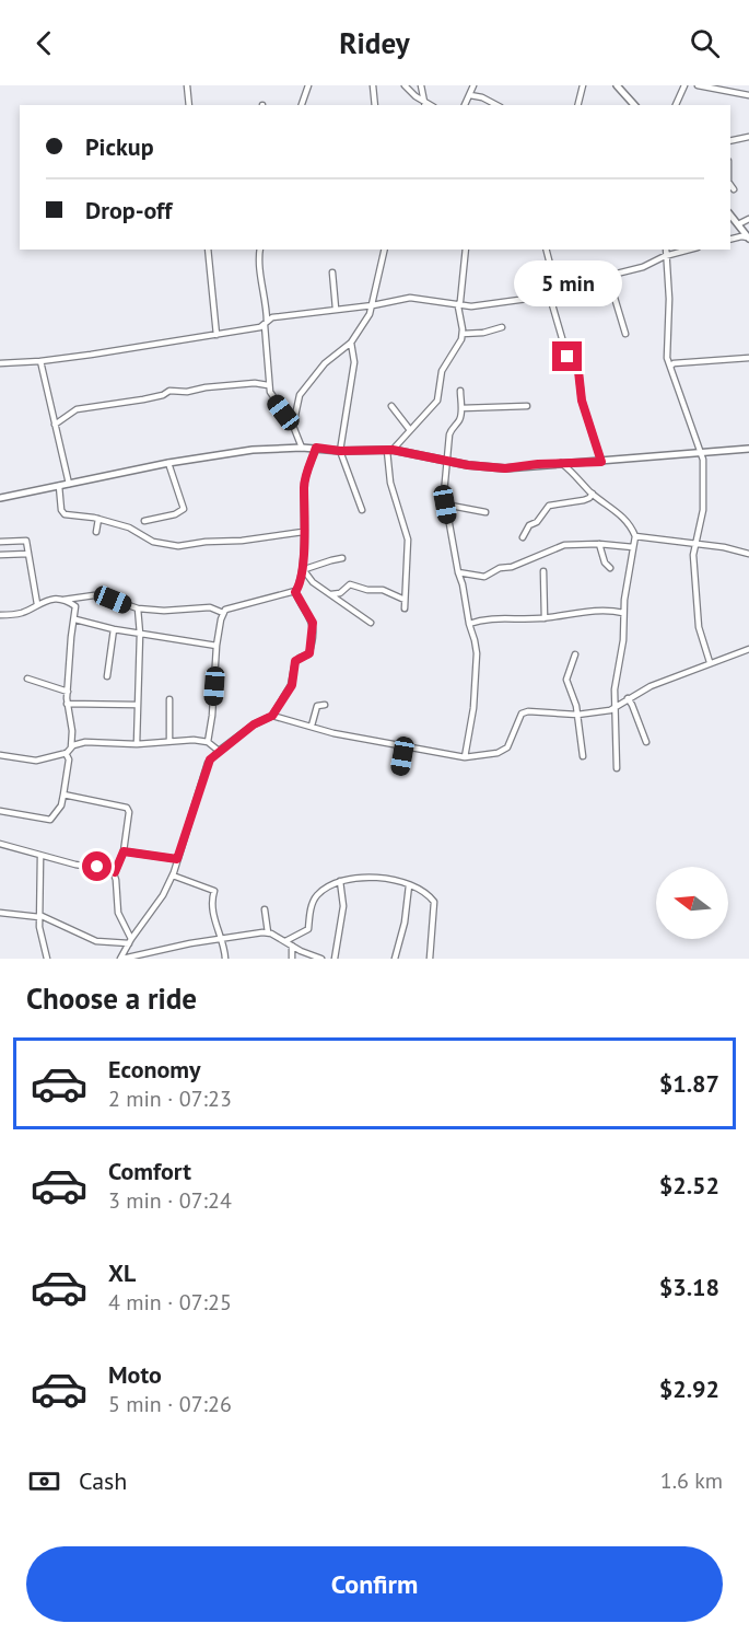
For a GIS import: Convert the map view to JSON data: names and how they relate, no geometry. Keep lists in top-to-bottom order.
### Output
{
  "north": "left",
  "page": {
    "header": "Ridey",
    "banner": ["Pickup", "Drop-off"],
    "bubble": "5 min",
    "heading": "Choose a ride",
    "list": [
      {
        "name": "Economy",
        "note": "2 min · 07:23",
        "value": "$1.87"
      },
      {
        "name": "Comfort",
        "note": "3 min · 07:24",
        "value": "$2.52"
      },
      {
        "name": "XL",
        "note": "4 min · 07:25",
        "value": "$3.18"
      },
      {
        "name": "Moto",
        "note": "5 min · 07:26",
        "value": "$2.92"
      }
    ],
    "pay": ["Cash", "1.6 km"],
    "buttons": "Confirm"
  }
}
